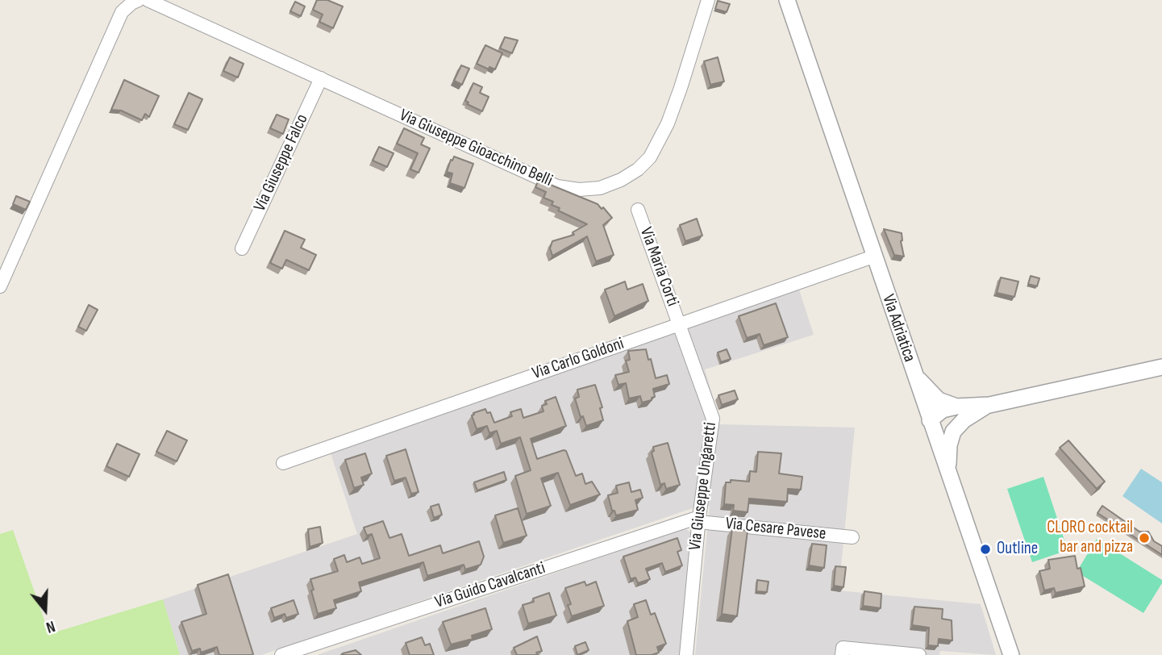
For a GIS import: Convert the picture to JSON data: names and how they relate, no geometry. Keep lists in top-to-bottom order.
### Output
{
  "streets": {
    "street": [
      "Via Giuseppe Gioacchino Belli",
      "Via Giuseppe Falco",
      "Via Maria Corti",
      "Via Adriatica",
      "Via Carlo Goldoni",
      "Via Giuseppe Ungaretti",
      "Via Cesare Pavese",
      "Via Guido Cavalcanti"
    ]
  },
  "crossings": [
    ["Via Giuseppe Gioacchino Belli", "Via Giuseppe Falco"],
    ["Via Maria Corti", "Via Carlo Goldoni"],
    ["Via Maria Corti", "Via Giuseppe Ungaretti"],
    ["Via Adriatica", "Via Carlo Goldoni"],
    ["Via Carlo Goldoni", "Via Giuseppe Ungaretti"],
    ["Via Giuseppe Ungaretti", "Via Cesare Pavese"],
    ["Via Giuseppe Ungaretti", "Via Guido Cavalcanti"],
    ["Via Cesare Pavese", "Via Guido Cavalcanti"]
  ],
  "places": ["CLORO cocktail bar and pizza", "Outline"],
  "north": "bottom"
}
